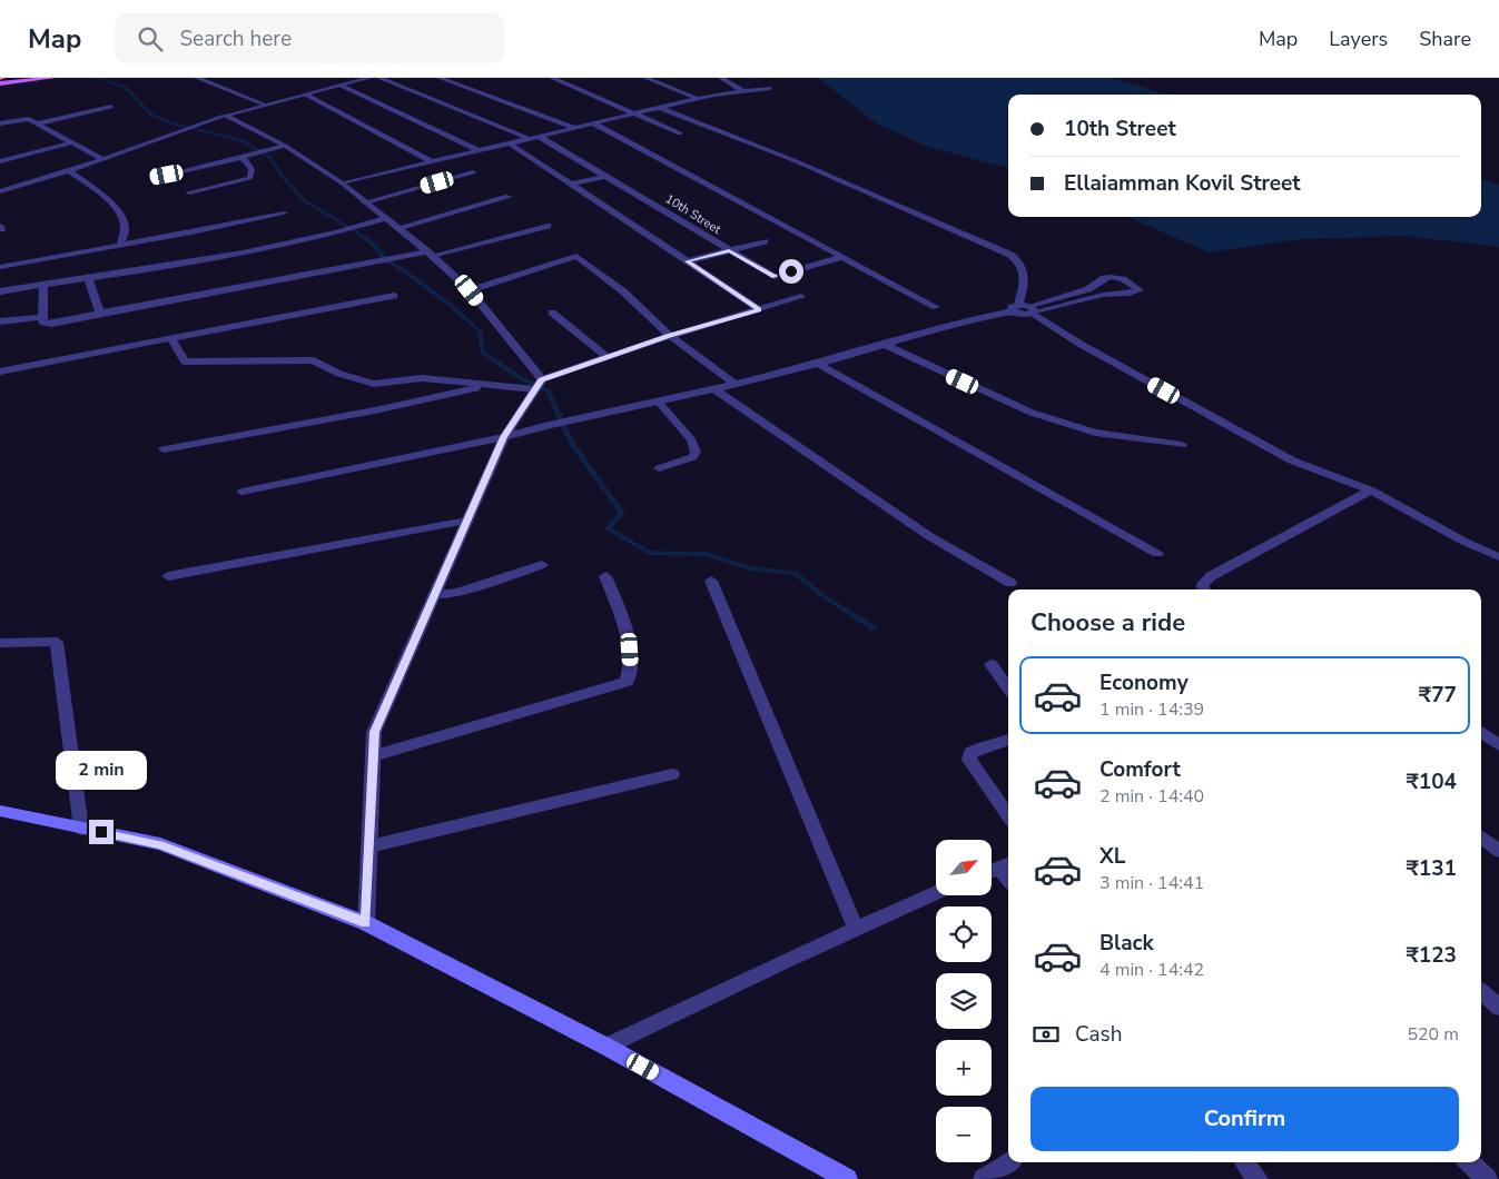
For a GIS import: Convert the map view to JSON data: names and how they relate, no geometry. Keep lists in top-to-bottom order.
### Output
{
  "streets": {
    "street": ["10th Street"]
  },
  "north": "top right",
  "page": {
    "header": "Map",
    "search": "Search here",
    "nav": ["Map", "Layers", "Share"],
    "banner": ["10th Street", "Ellaiamman Kovil Street"],
    "heading": "Choose a ride",
    "list": [
      {
        "name": "Economy",
        "note": "1 min · 14:39",
        "value": "₹77"
      },
      {
        "name": "Comfort",
        "note": "2 min · 14:40",
        "value": "₹104"
      },
      {
        "name": "XL",
        "note": "3 min · 14:41",
        "value": "₹131"
      },
      {
        "name": "Black",
        "note": "4 min · 14:42",
        "value": "₹123"
      }
    ],
    "bubble": "2 min",
    "map_buttons": ["+", "−"],
    "pay": ["Cash", "520 m"],
    "buttons": "Confirm"
  }
}
